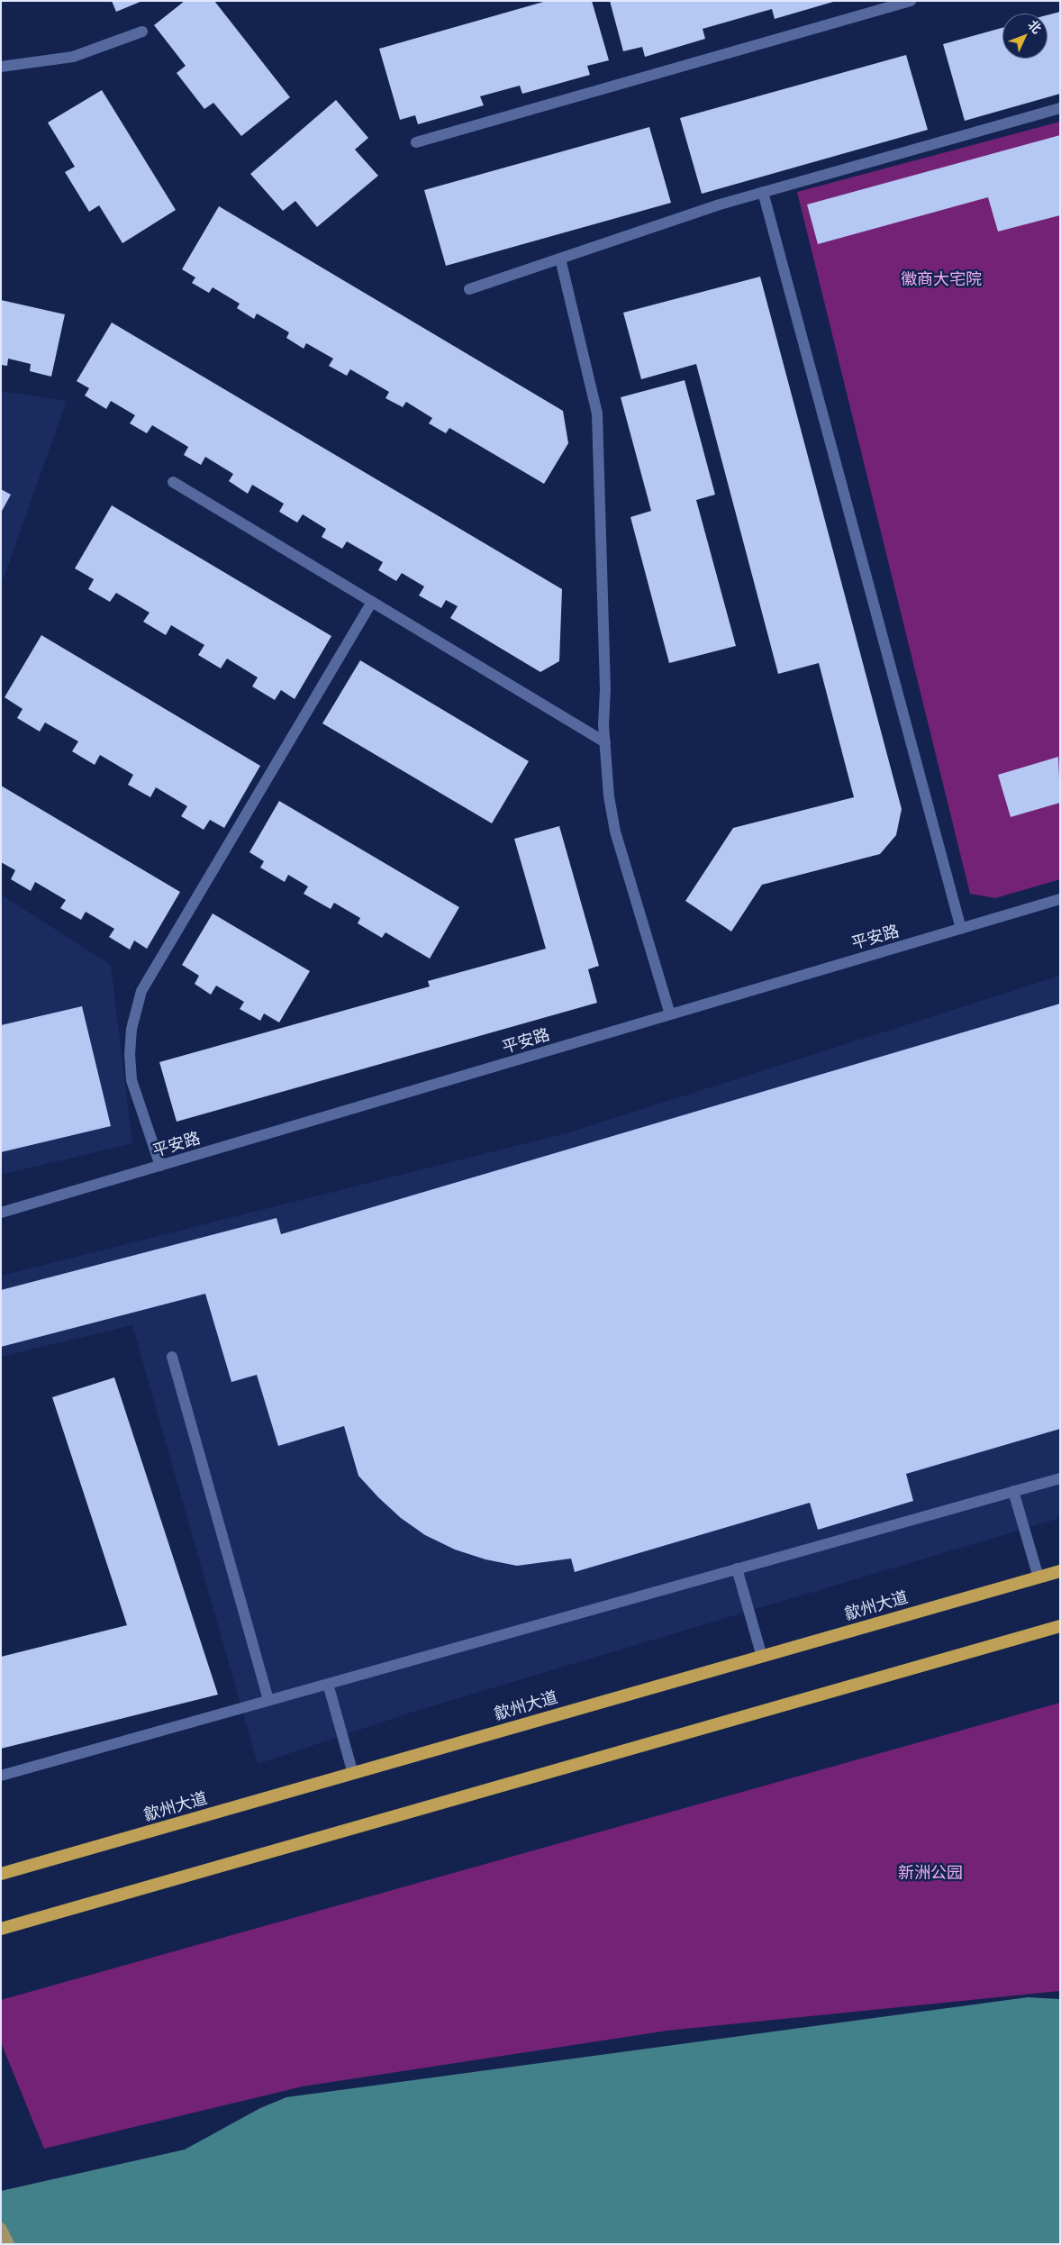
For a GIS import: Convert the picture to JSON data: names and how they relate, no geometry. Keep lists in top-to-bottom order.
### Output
{
  "streets": {
    "highway": ["歙州大道"],
    "street": ["平安路"]
  },
  "parks": ["徽商大宅院", "新洲公园"],
  "north": "top right"
}
